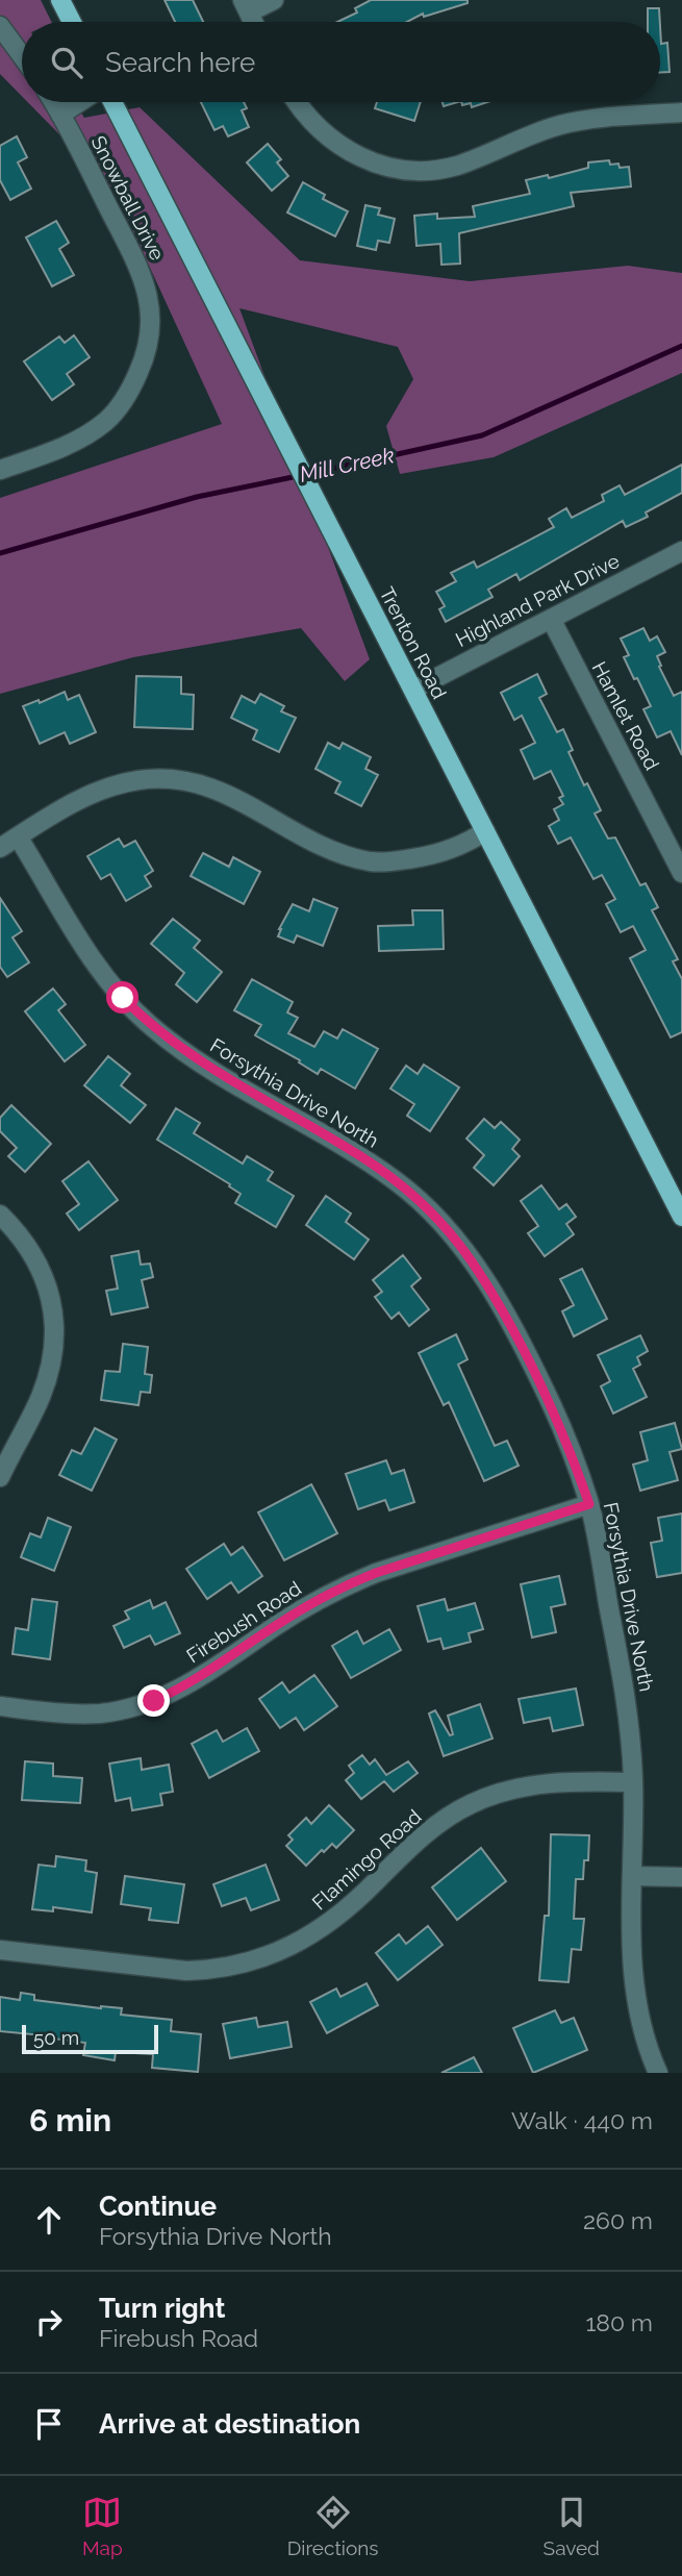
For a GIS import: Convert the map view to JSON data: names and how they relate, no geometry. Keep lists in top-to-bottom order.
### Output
{
  "streets": {
    "main road": ["Trenton Road"],
    "street": [
      "Snowball Drive",
      "Highland Park Drive",
      "Hamlet Road",
      "Forsythia Drive North",
      "Firebush Road",
      "Flamingo Road"
    ]
  },
  "crossings": [
    ["Highland Park Drive", "Trenton Road"],
    ["Highland Park Drive", "Hamlet Road"],
    ["Forsythia Drive North", "Firebush Road"],
    ["Forsythia Drive North", "Flamingo Road"]
  ],
  "water": ["Mill Creek"],
  "scale_bar": "50 m",
  "page": {
    "search": "Search here",
    "scale": "50 m",
    "heading": ["6 min", "Walk · 440 m"],
    "list": [
      ["Continue", "Forsythia Drive North", "260 m"],
      ["Turn right", "Firebush Road", "180 m"],
      "Arrive at destination"
    ],
    "nav": ["Map", "Directions", "Saved"]
  }
}
